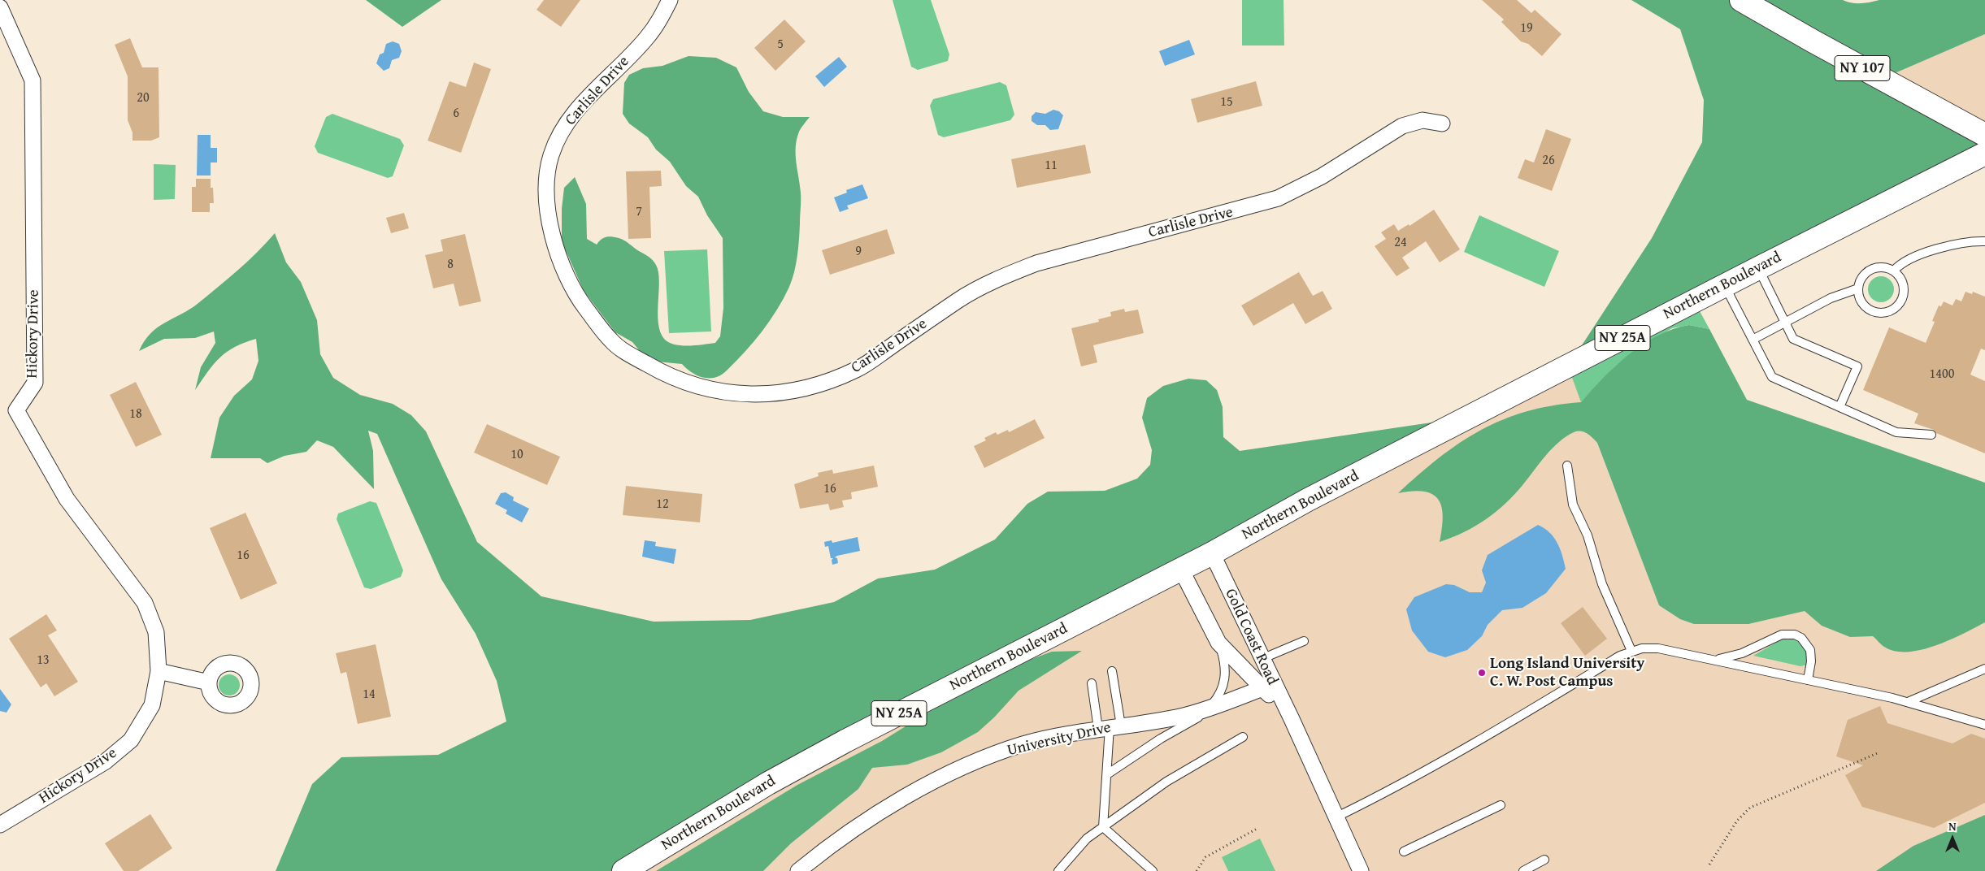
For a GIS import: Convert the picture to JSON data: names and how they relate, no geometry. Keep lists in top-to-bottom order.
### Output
{
  "streets": {
    "main road": ["NY 107", "Northern Boulevard", "NY 25A"],
    "street": [
      "Carlisle Drive",
      "Hickory Drive",
      "Gold Coast Road",
      "University Drive"
    ]
  },
  "crossings": [
    ["Northern Boulevard", "Gold Coast Road"],
    ["Gold Coast Road", "University Drive"]
  ],
  "places": ["Long Island University C. W. Post Campus"],
  "house_numbers": [
    "19",
    "5",
    "20",
    "15",
    "6",
    "26",
    "11",
    "7",
    "24",
    "9",
    "8",
    "1400",
    "18",
    "10",
    "16",
    "12",
    "16",
    "13",
    "14"
  ],
  "north": "top"
}
